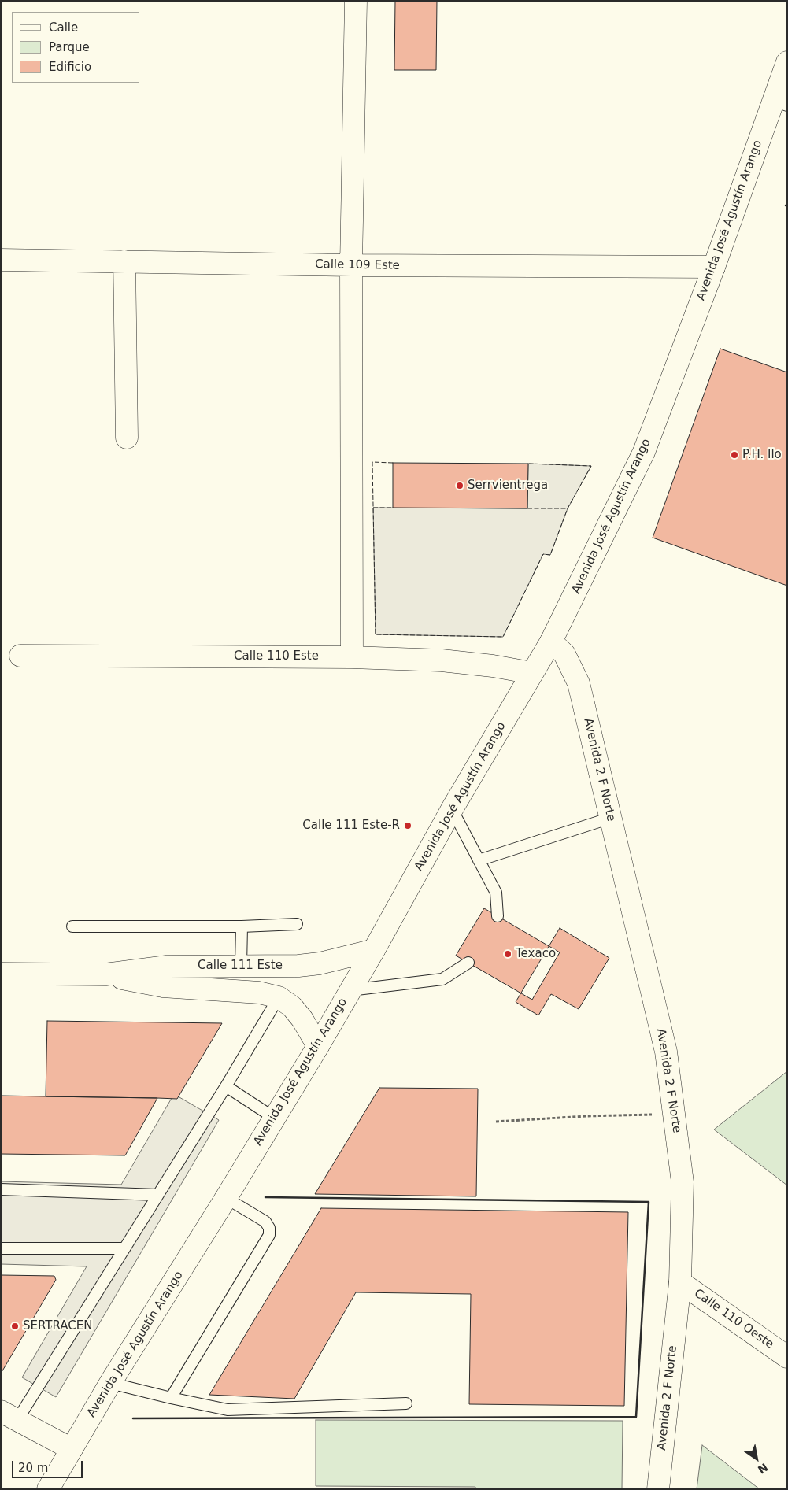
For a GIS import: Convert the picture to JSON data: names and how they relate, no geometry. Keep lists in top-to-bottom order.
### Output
{
  "streets": {
    "street": [
      "Avenida José Agustín Arango",
      "Calle 109 Este",
      "Calle 110 Este",
      "Avenida 2 F Norte",
      "Calle 111 Este",
      "Calle 110 Oeste"
    ]
  },
  "crossings": [
    ["Avenida José Agustín Arango", "Calle 109 Este"],
    ["Avenida José Agustín Arango", "Calle 110 Este"],
    ["Avenida José Agustín Arango", "Avenida 2 F Norte"],
    ["Avenida José Agustín Arango", "Calle 111 Este"],
    ["Avenida 2 F Norte", "Calle 110 Oeste"]
  ],
  "places": [
    "P.H. Ilo",
    "Serrvientrega",
    "Calle 111 Este-R",
    "Texaco",
    "SERTRACEN"
  ],
  "legend": ["Calle", "Parque", "Edificio"],
  "scale_bar": "20 m",
  "north": "bottom right"
}
